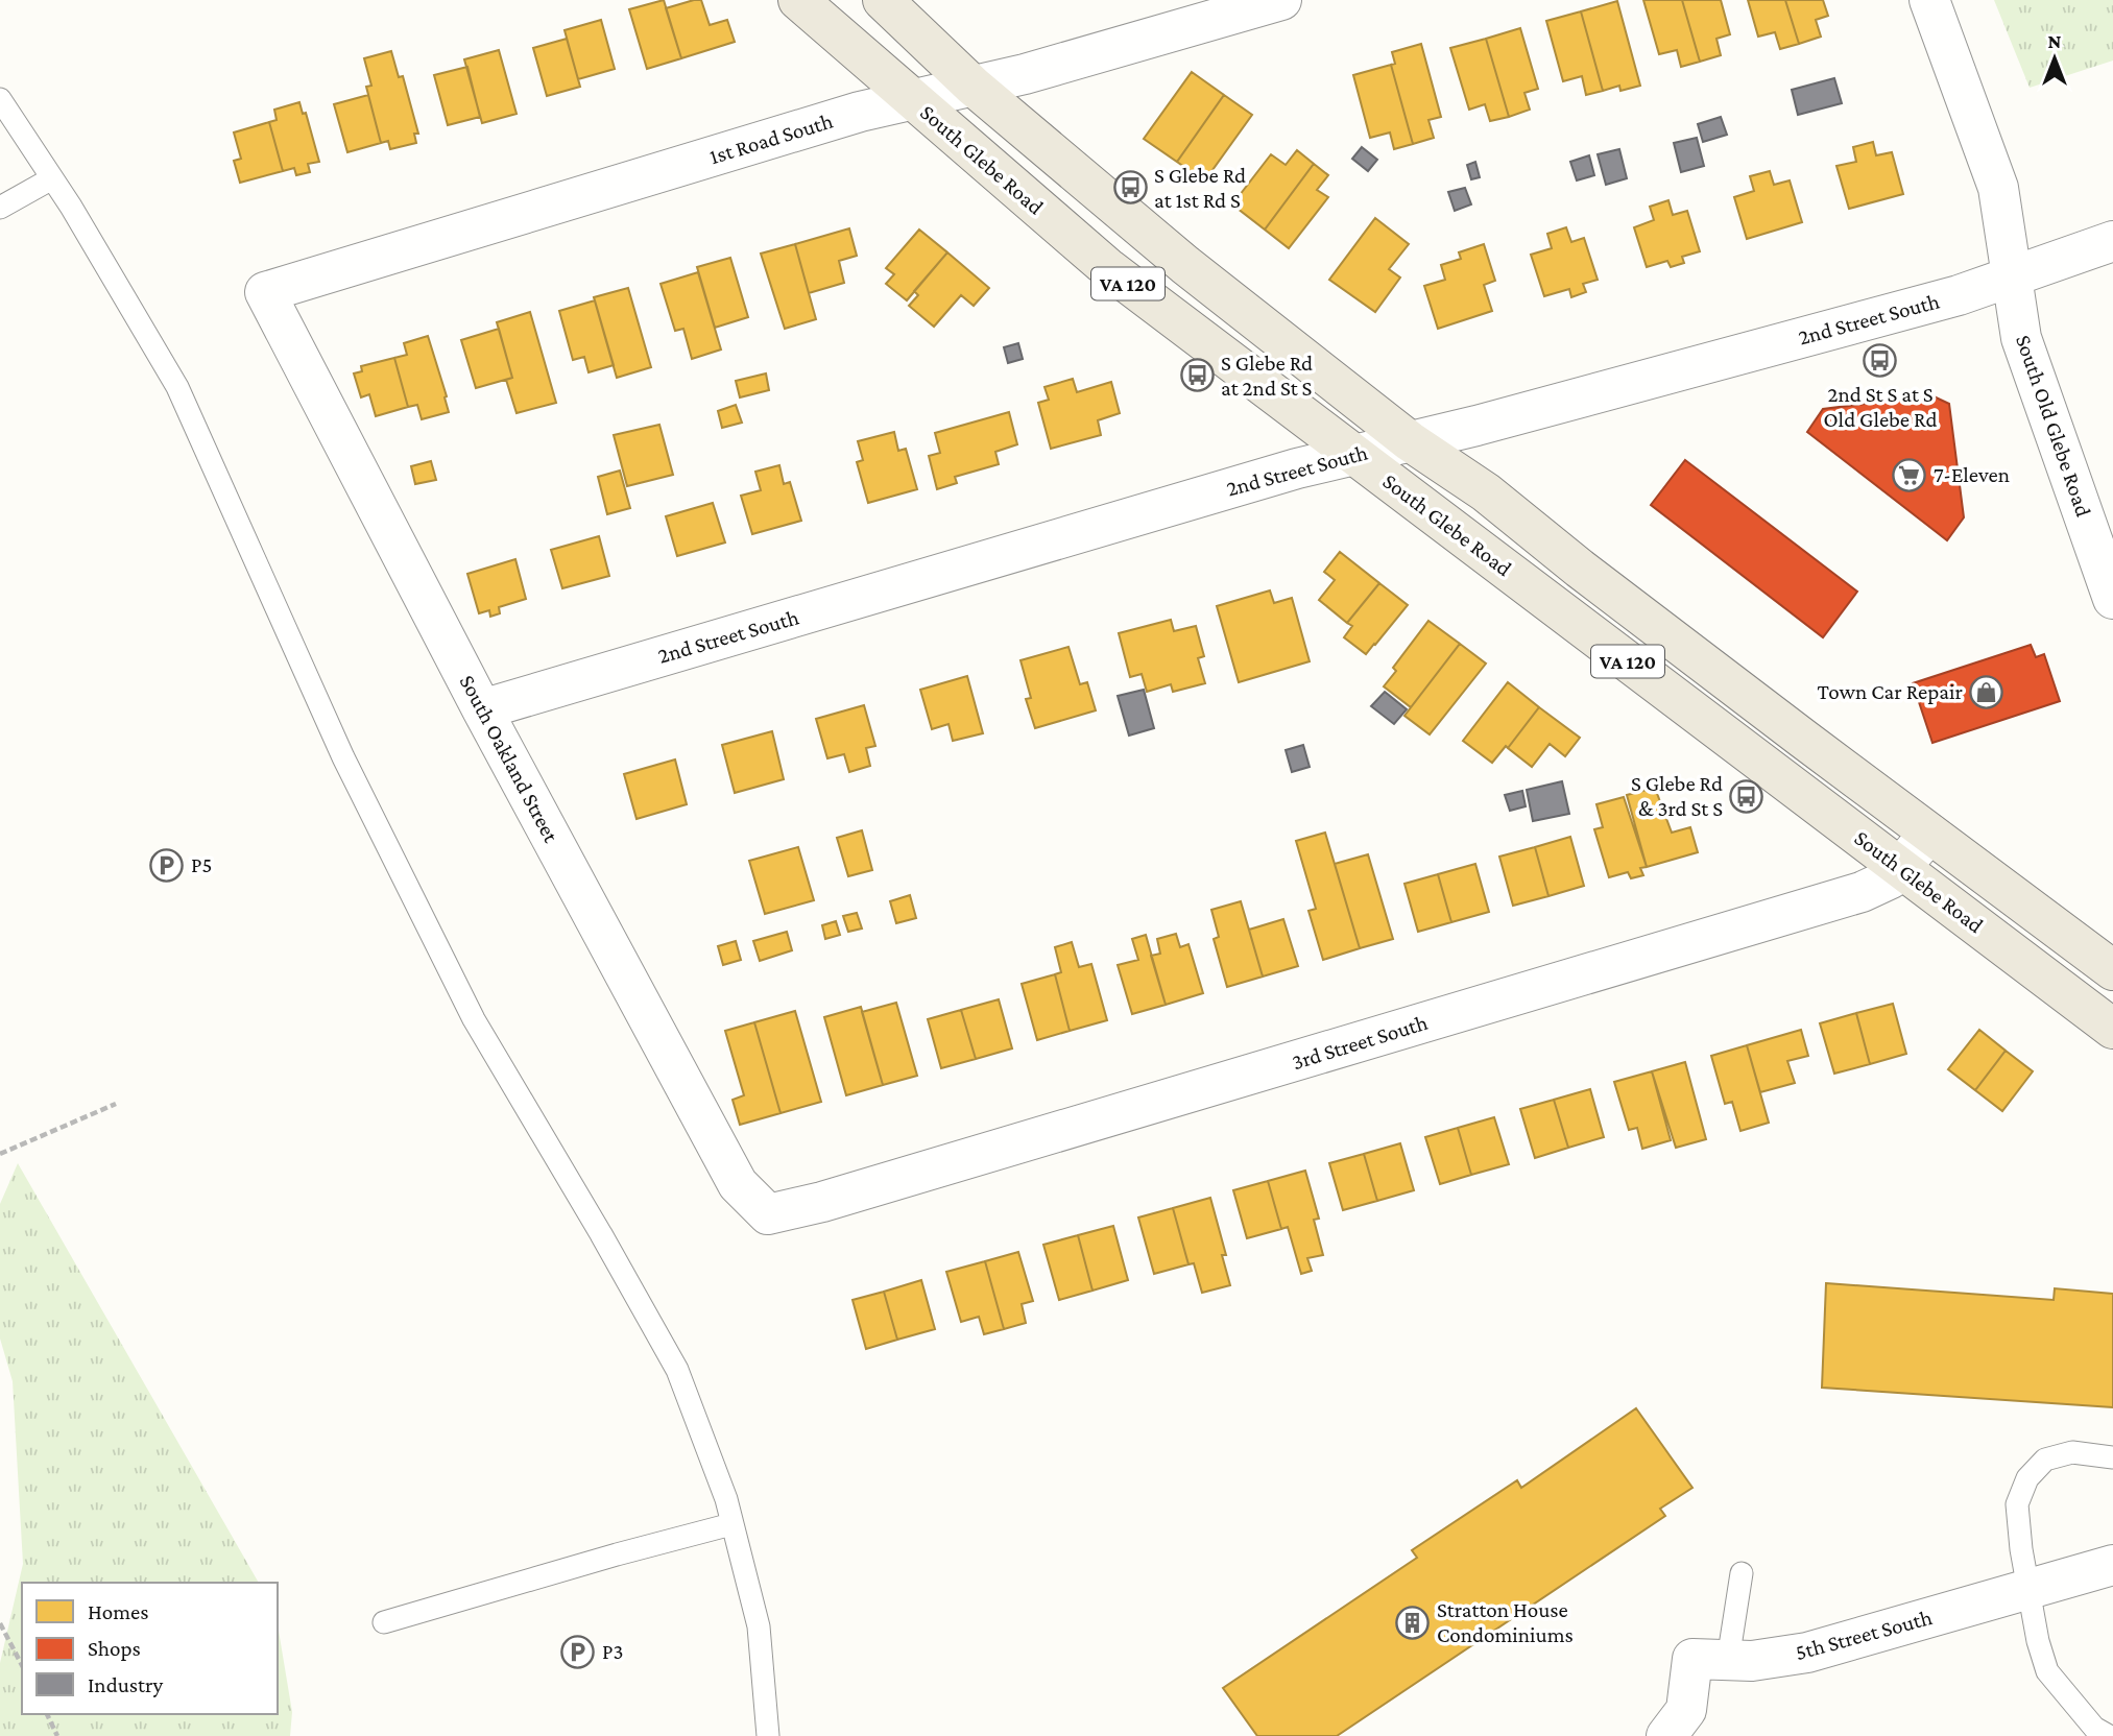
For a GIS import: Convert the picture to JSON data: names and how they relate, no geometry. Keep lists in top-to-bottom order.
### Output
{
  "streets": {
    "main road": ["South Glebe Road", "VA 120"],
    "street": [
      "1st Road South",
      "2nd Street South",
      "South Old Glebe Road",
      "South Oakland Street",
      "3rd Street South",
      "5th Street South"
    ]
  },
  "crossings": [
    ["1st Road South", "South Glebe Road"],
    ["1st Road South", "South Oakland Street"],
    ["South Glebe Road", "2nd Street South"],
    ["South Glebe Road", "3rd Street South"],
    ["2nd Street South", "South Old Glebe Road"],
    ["2nd Street South", "South Oakland Street"],
    ["South Oakland Street", "3rd Street South"]
  ],
  "places": {
    "bus stop": [
      "S Glebe Rd at 1st Rd S",
      "2nd St S at S Old Glebe Rd",
      "S Glebe Rd at 2nd St S",
      "S Glebe Rd & 3rd St S"
    ],
    "supermarket": ["7-Eleven"],
    "shop": ["Town Car Repair"],
    "parking": ["P5", "P3"],
    "building": ["Stratton House Condominiums"]
  },
  "legend": ["Homes", "Shops", "Industry"],
  "north": "top"
}
